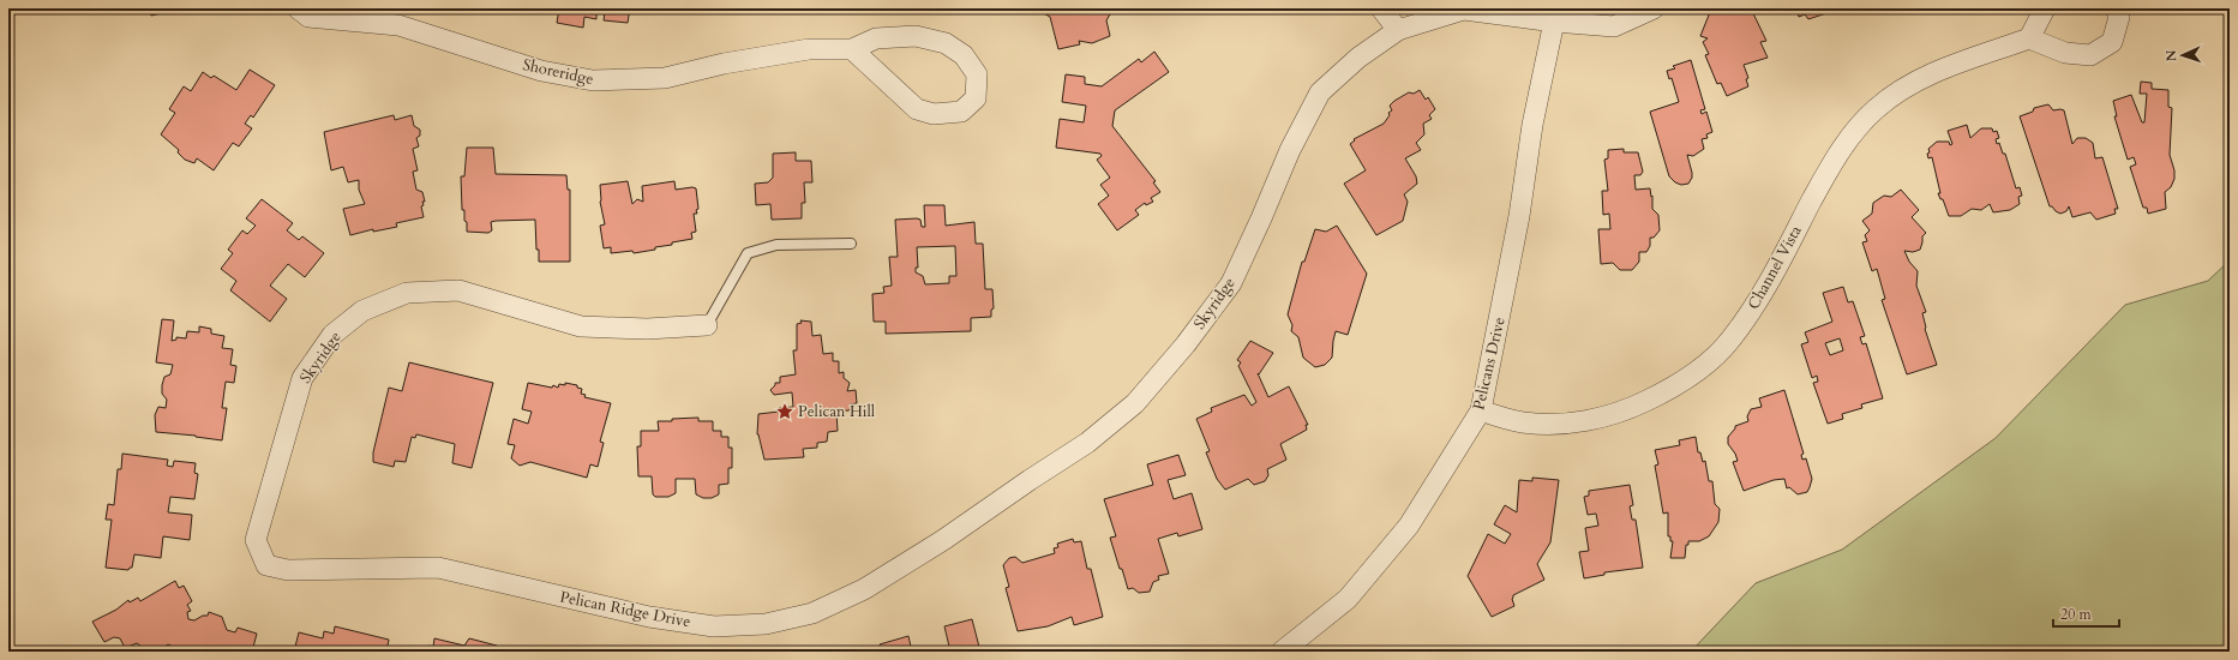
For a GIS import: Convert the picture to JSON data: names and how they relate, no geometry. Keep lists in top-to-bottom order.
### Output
{
  "streets": {
    "street": [
      "Shoreridge",
      "Channel Vista",
      "Skyridge",
      "Pelicans Drive",
      "Pelican Ridge Drive"
    ]
  },
  "crossings": [
    ["Channel Vista", "Pelicans Drive"],
    ["Skyridge", "Pelicans Drive"],
    ["Skyridge", "Pelican Ridge Drive"]
  ],
  "places": {
    "place": ["Pelican Hill"]
  },
  "scale_bar": "20 m",
  "north": "left"
}
